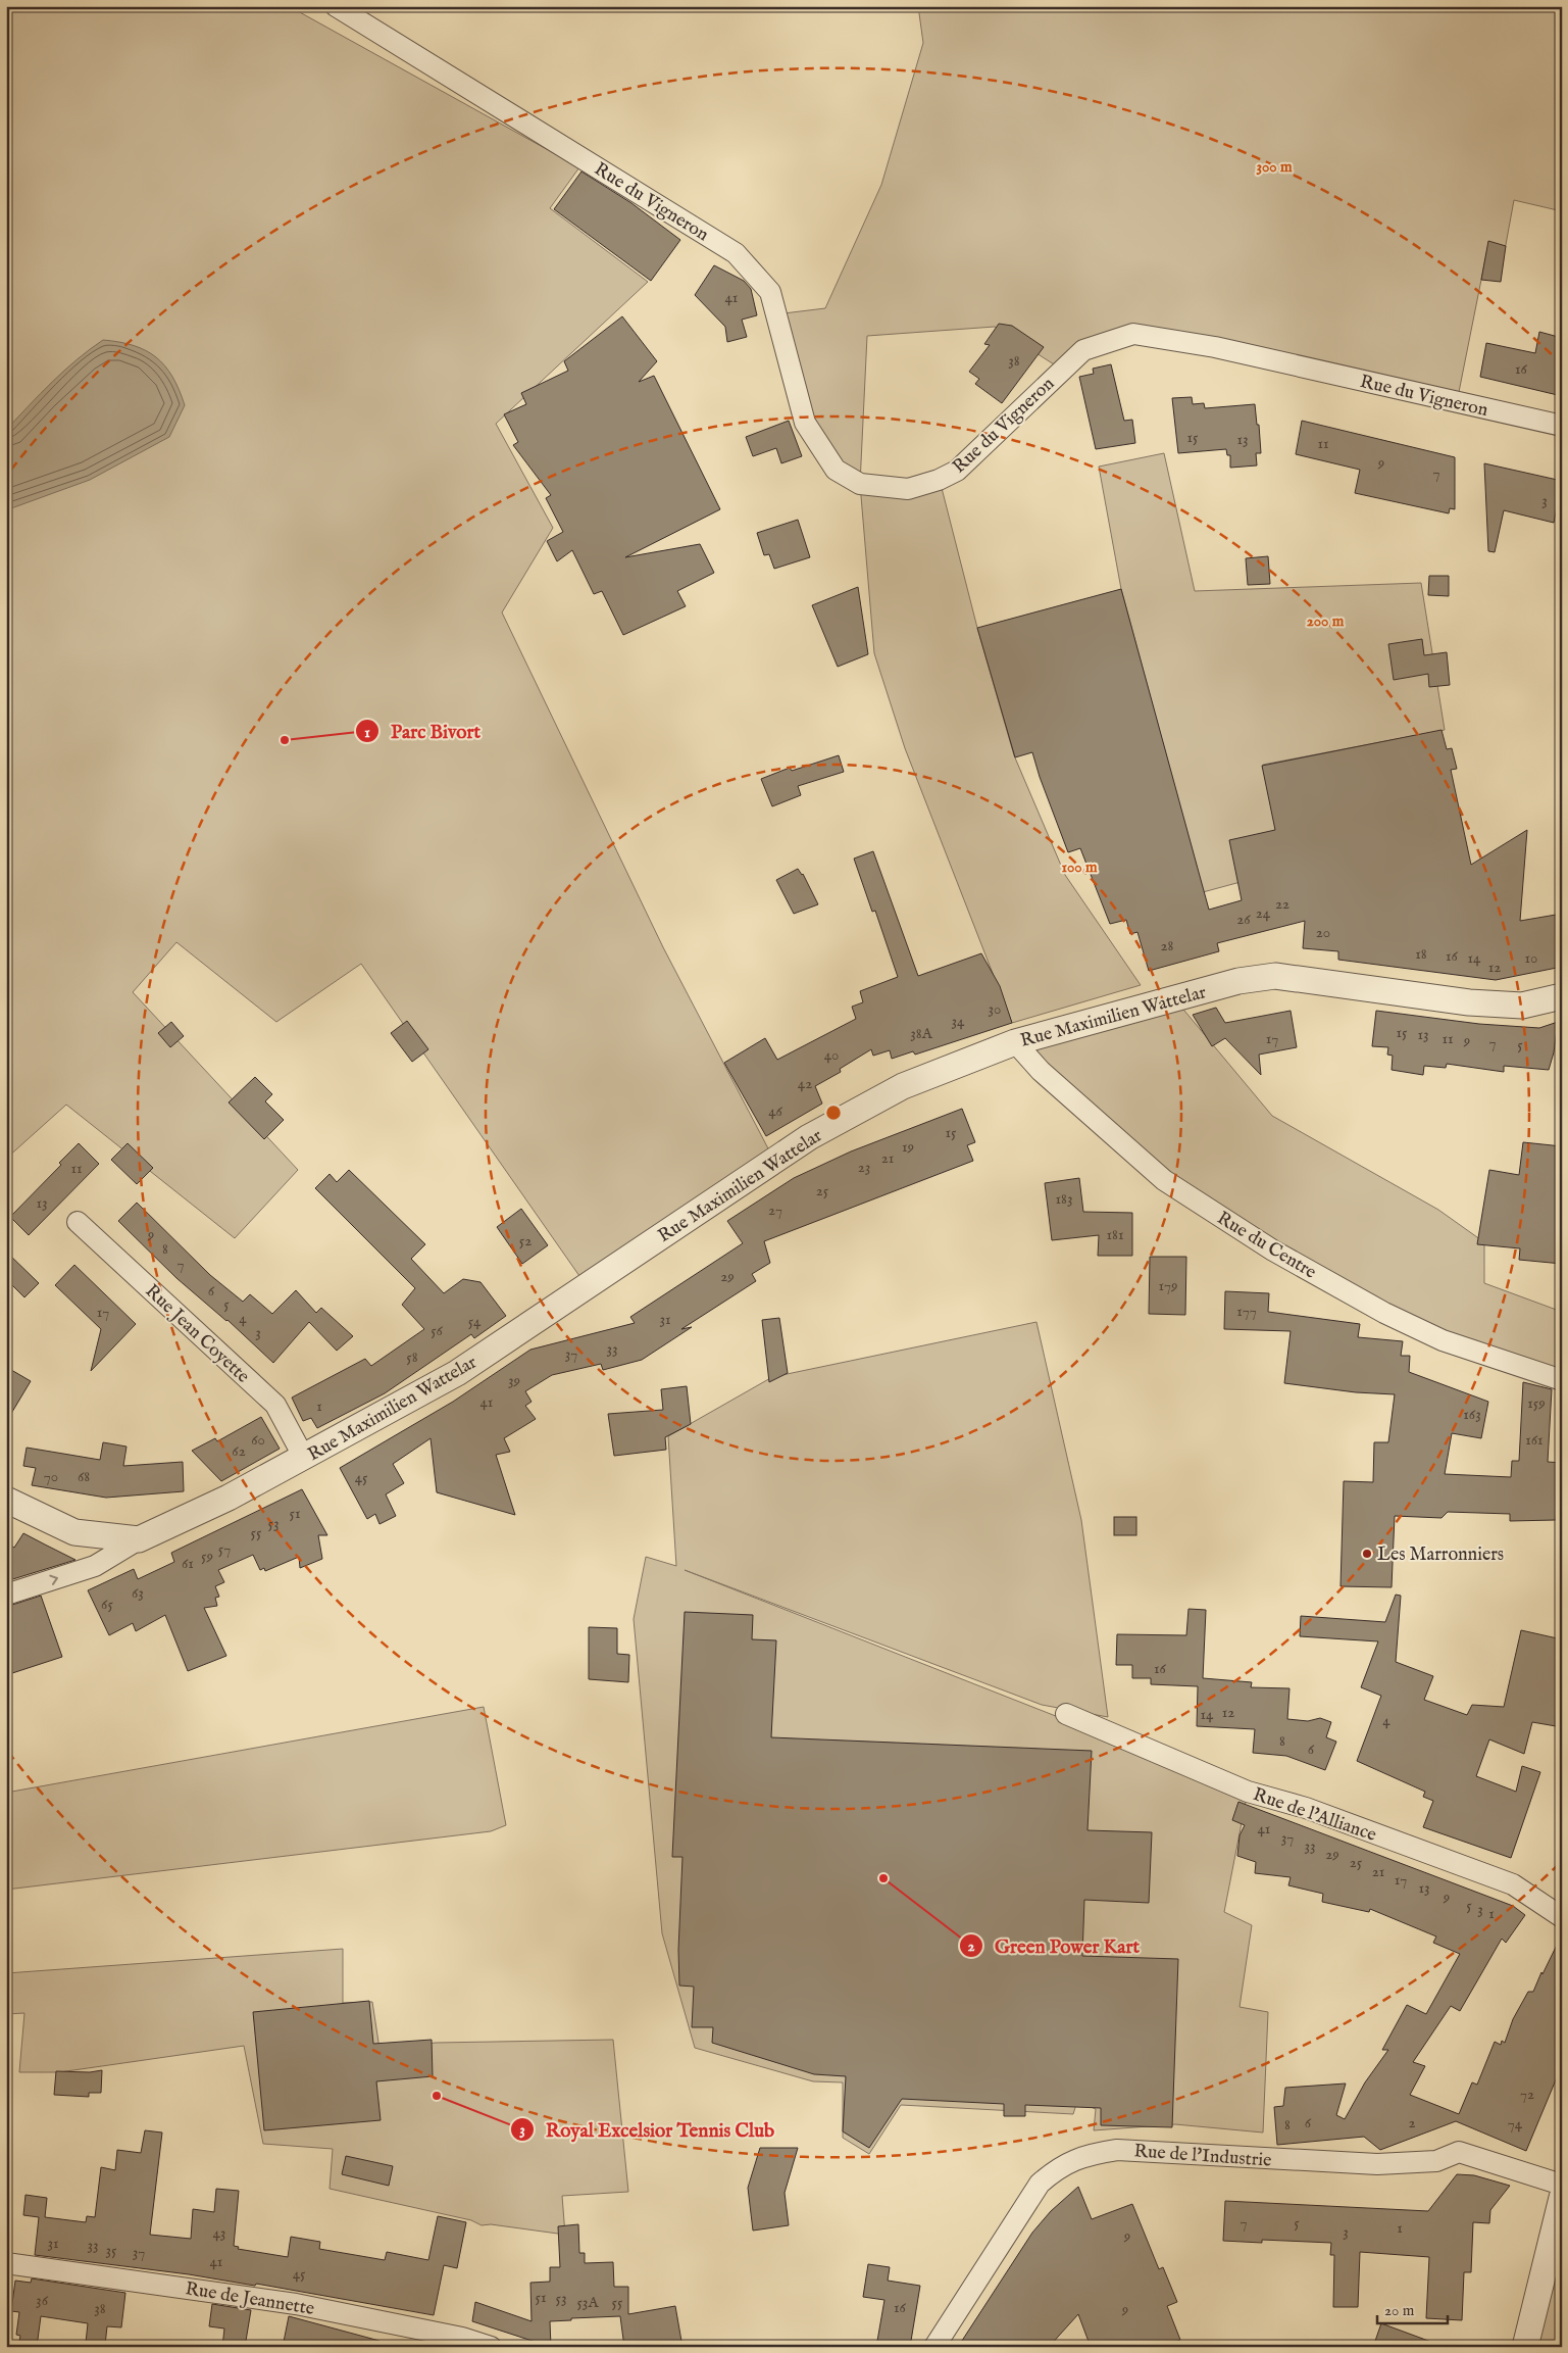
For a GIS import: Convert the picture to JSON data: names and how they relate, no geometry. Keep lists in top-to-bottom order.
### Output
{
  "streets": {
    "street": [
      "Rue du Vigneron",
      "Rue Maximilien Wattelar",
      "Rue du Centre",
      "Rue Jean Coyette",
      "Rue de l'Alliance",
      "Rue de l'Industrie",
      "Rue de Jeannette"
    ]
  },
  "crossings": [
    ["Rue Maximilien Wattelar", "Rue du Centre"],
    ["Rue Maximilien Wattelar", "Rue Jean Coyette"]
  ],
  "places": [
    "Parc Bivort",
    "Les Marronniers",
    "Green Power Kart",
    "Royal Excelsior Tennis Club"
  ],
  "house_numbers": [
    "41",
    "38",
    "16",
    "15",
    "13",
    "11",
    "9",
    "7",
    "3",
    "22",
    "24",
    "26",
    "20",
    "28",
    "18",
    "16",
    "14",
    "10",
    "12",
    "30",
    "34",
    "15",
    "38A",
    "13",
    "17",
    "11",
    "9",
    "7",
    "5",
    "40",
    "42",
    "46",
    "15",
    "19",
    "21",
    "23",
    "11",
    "25",
    "183",
    "13",
    "27",
    "9",
    "181",
    "52",
    "8",
    "7",
    "29",
    "179",
    "6",
    "5",
    "177",
    "17",
    "4",
    "31",
    "54",
    "56",
    "3",
    "33",
    "37",
    "58",
    "39",
    "41",
    "159",
    "1",
    "163",
    "60",
    "161",
    "62",
    "70",
    "68",
    "45",
    "51",
    "53",
    "55",
    "57",
    "59",
    "61",
    "63",
    "65",
    "16",
    "12",
    "14",
    "4",
    "8",
    "6",
    "41",
    "37",
    "33",
    "29",
    "25",
    "21",
    "17",
    "13",
    "9",
    "5",
    "3",
    "1",
    "72",
    "6",
    "2",
    "74",
    "8",
    "7",
    "5",
    "1",
    "3",
    "43",
    "9",
    "31",
    "33",
    "35",
    "37",
    "41",
    "45",
    "51",
    "53",
    "36",
    "53A",
    "55",
    "16",
    "38",
    "9"
  ],
  "scale_bar": "20 m",
  "rings": ["300 m", "200 m", "100 m"]
}
